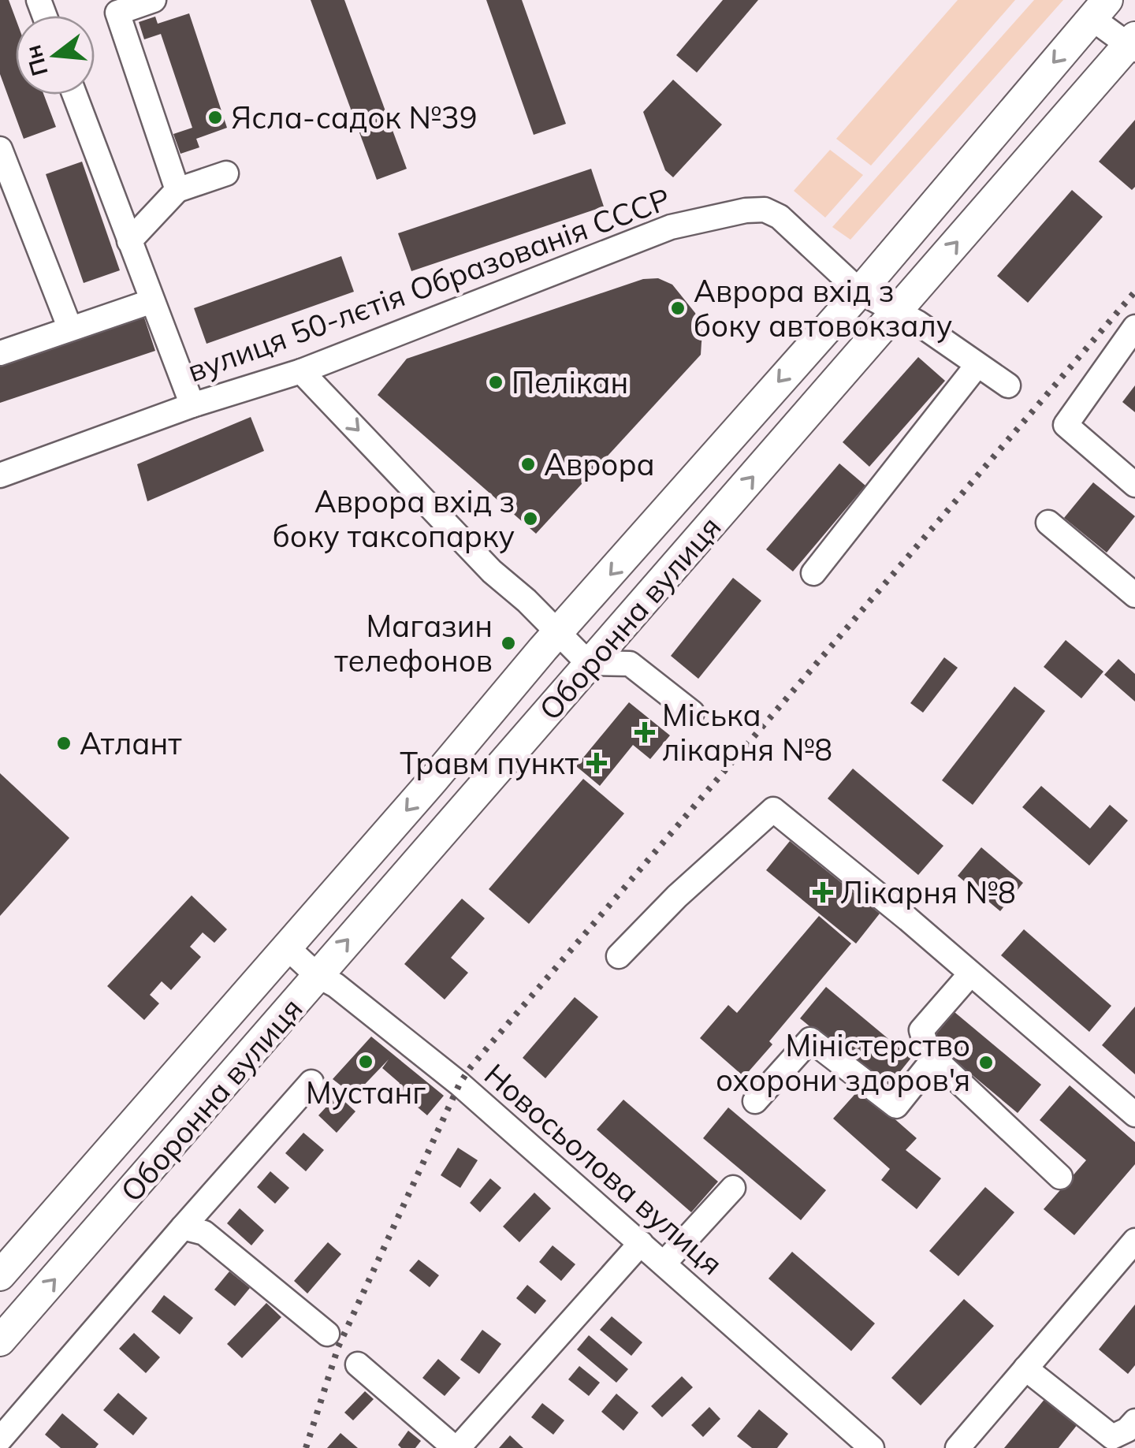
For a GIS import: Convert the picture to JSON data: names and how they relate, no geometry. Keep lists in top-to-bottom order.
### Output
{
  "streets": {
    "main road": ["Оборонна вулиця"],
    "street": ["вулиця 50-лєтія Образованія СССР", "Новосьолова вулиця"]
  },
  "crossings": [
    ["вулиця 50-лєтія Образованія СССР", "Оборонна вулиця"],
    ["Оборонна вулиця", "Новосьолова вулиця"]
  ],
  "places": {
    "other": [
      "Ясла-садок №39",
      "Аврора вхід з боку автовокзалу",
      "Пелікан",
      "Аврора",
      "Аврора вхід з боку таксопарку",
      "Магазин телефонов",
      "Атлант",
      "Мустанг",
      "Міністерство охорони здоров'я"
    ],
    "health": ["Міська лікарня №8", "Травм пункт", "Лікарня №8"]
  },
  "north": "left"
}
